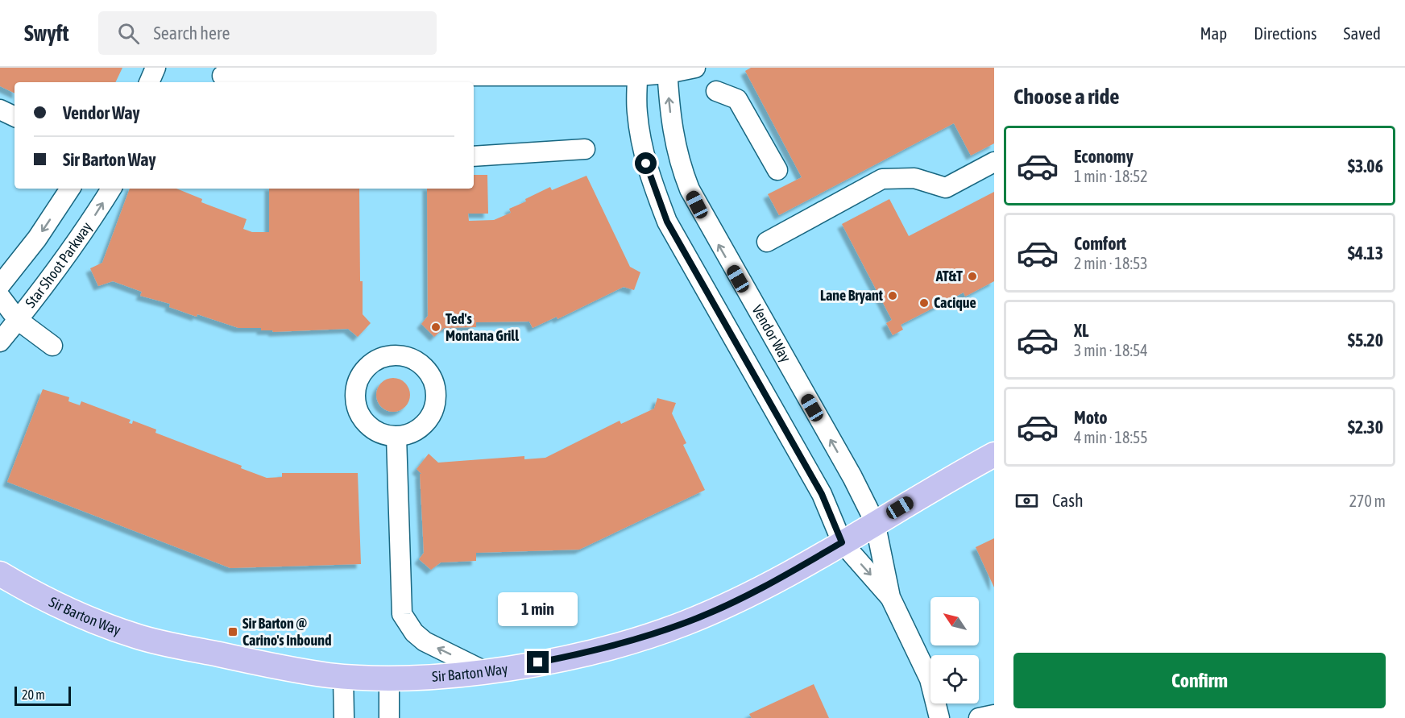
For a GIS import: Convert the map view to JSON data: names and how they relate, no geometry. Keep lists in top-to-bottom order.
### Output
{
  "streets": {
    "main road": ["Sir Barton Way"],
    "street": ["Star Shoot Parkway", "Vendor Way"]
  },
  "crossings": [
    ["Vendor Way", "Sir Barton Way"]
  ],
  "places": {
    "other": [
      "AT&T",
      "Lane Bryant",
      "Cacique",
      "Ted's Montana Grill"
    ],
    "transit": ["Sir Barton @ Carino's Inbound"]
  },
  "scale_bar": "20 m",
  "north": "top left",
  "page": {
    "header": "Swyft",
    "search": "Search here",
    "nav": ["Map", "Directions", "Saved"],
    "heading": "Choose a ride",
    "banner": ["Vendor Way", "Sir Barton Way"],
    "list": [
      {
        "name": "Economy",
        "note": "1 min · 18:52",
        "value": "$3.06"
      },
      {
        "name": "Comfort",
        "note": "2 min · 18:53",
        "value": "$4.13"
      },
      {
        "name": "XL",
        "note": "3 min · 18:54",
        "value": "$5.20"
      },
      {
        "name": "Moto",
        "note": "4 min · 18:55",
        "value": "$2.30"
      }
    ],
    "pay": ["Cash", "270 m"],
    "bubble": "1 min",
    "buttons": "Confirm",
    "scale": "20 m"
  }
}
